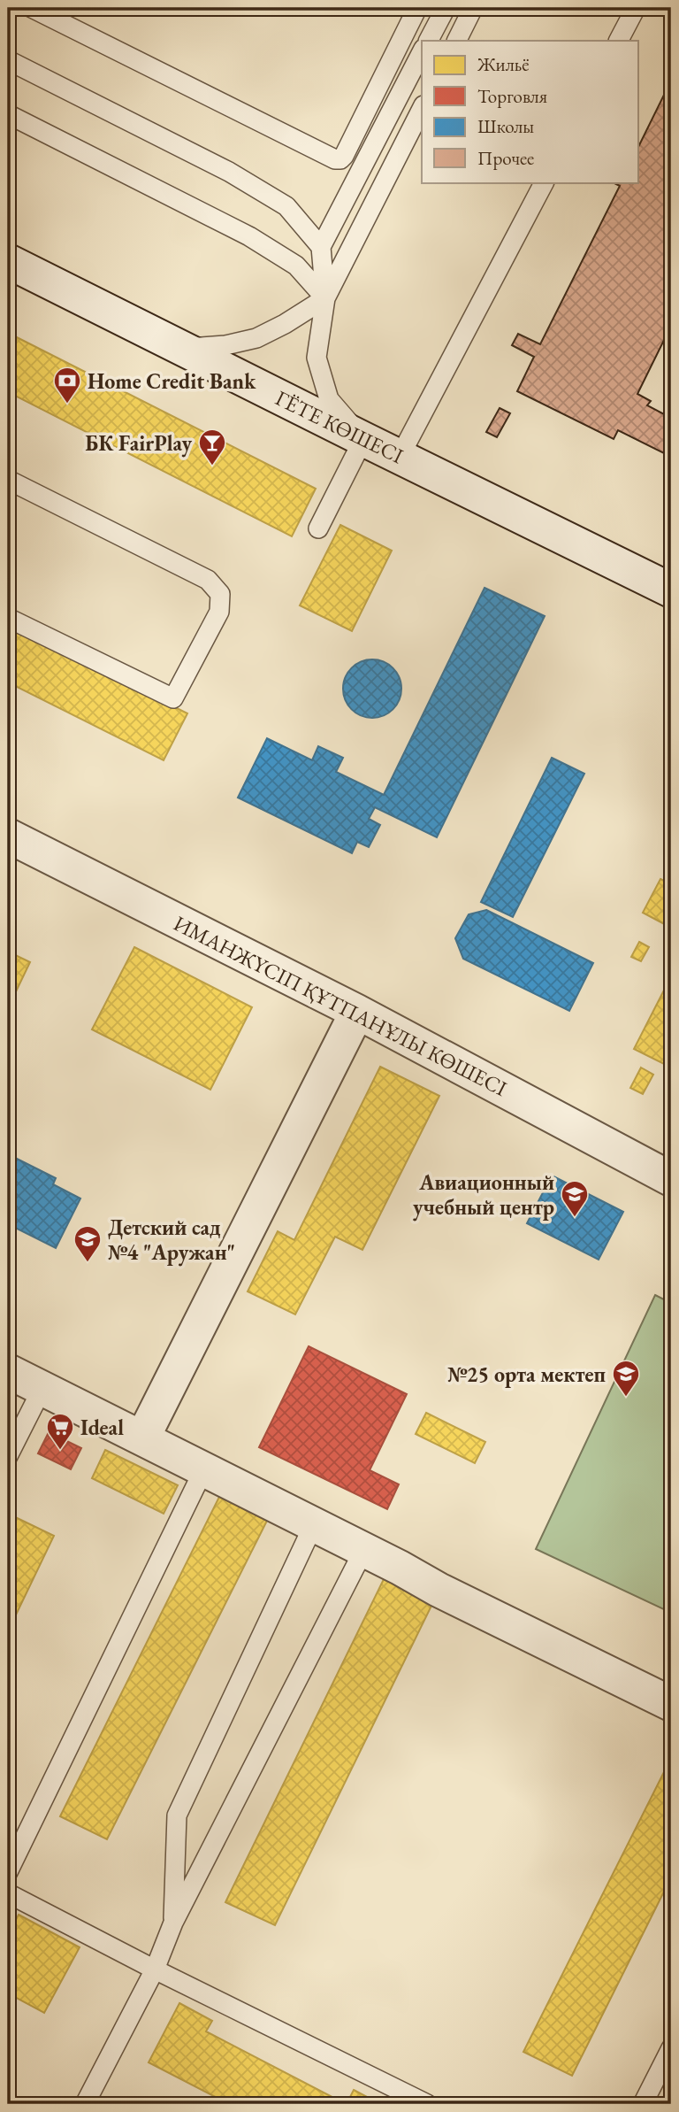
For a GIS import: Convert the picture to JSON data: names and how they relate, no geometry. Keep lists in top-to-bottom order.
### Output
{
  "streets": {
    "street": ["ГЁТЕ КӨШЕСІ", "ИМАНЖҮСІП ҚҰТПАНҰЛЫ КӨШЕСІ"]
  },
  "places": {
    "bank": ["Home Credit Bank"],
    "bar": ["БК FairPlay"],
    "school or university": ["Авиационный учебный центр", "Детский сад №4 \"Аружан\"", "№25 орта мектеп"],
    "supermarket": ["Ideal"]
  },
  "legend": [
    "Жильё",
    "Торговля",
    "Школы",
    "Прочее"
  ]
}
